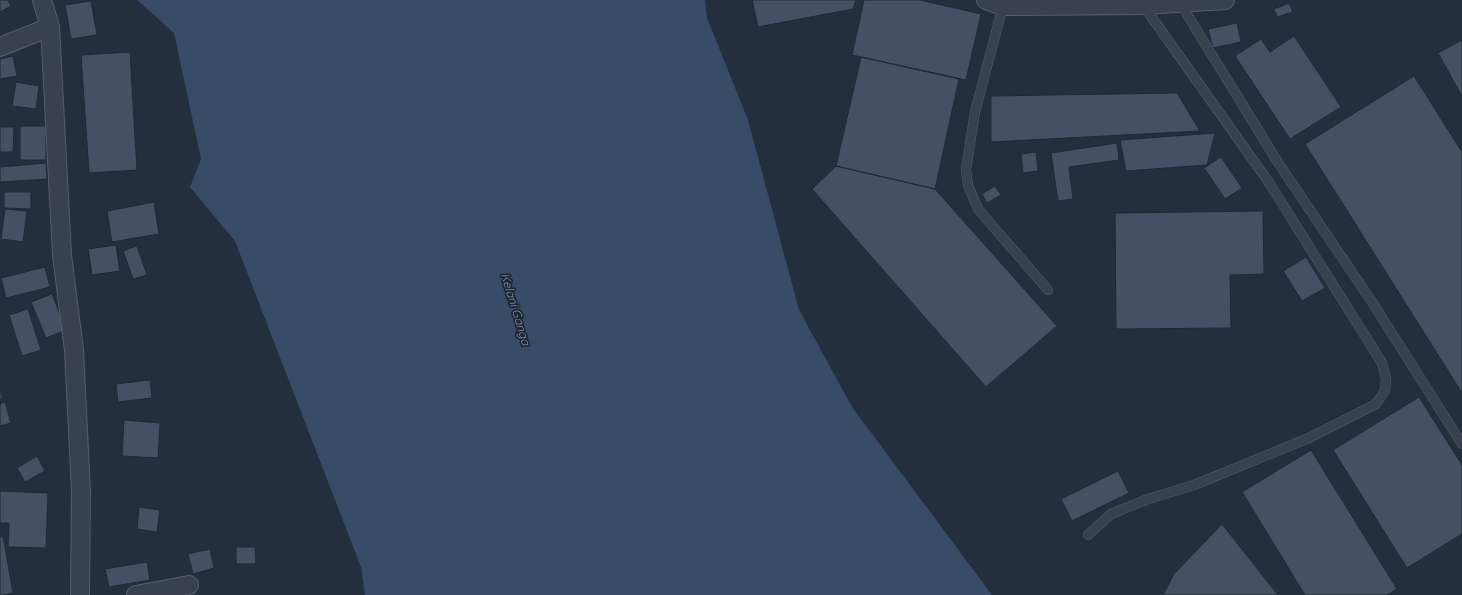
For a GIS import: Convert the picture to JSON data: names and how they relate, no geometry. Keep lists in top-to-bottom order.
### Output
{
  "water": ["Kelani Ganga"]
}
